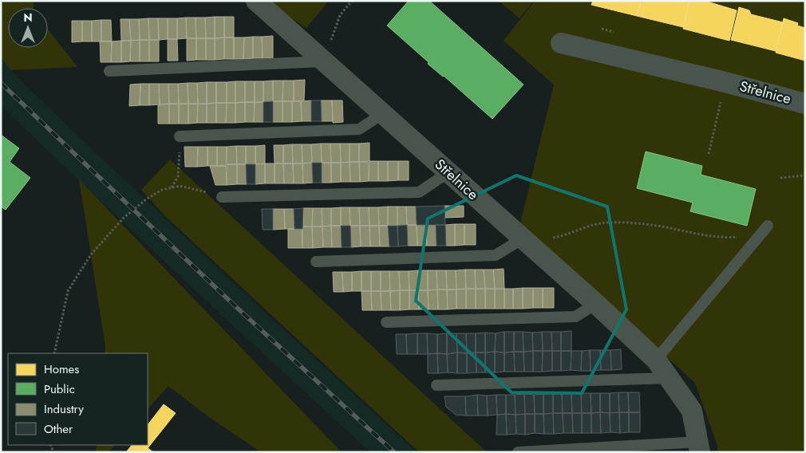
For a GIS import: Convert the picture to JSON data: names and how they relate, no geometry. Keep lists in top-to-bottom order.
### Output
{
  "streets": {
    "street": ["Střelnice"]
  },
  "legend": [
    "Homes",
    "Public",
    "Industry",
    "Other"
  ],
  "north": "top"
}
